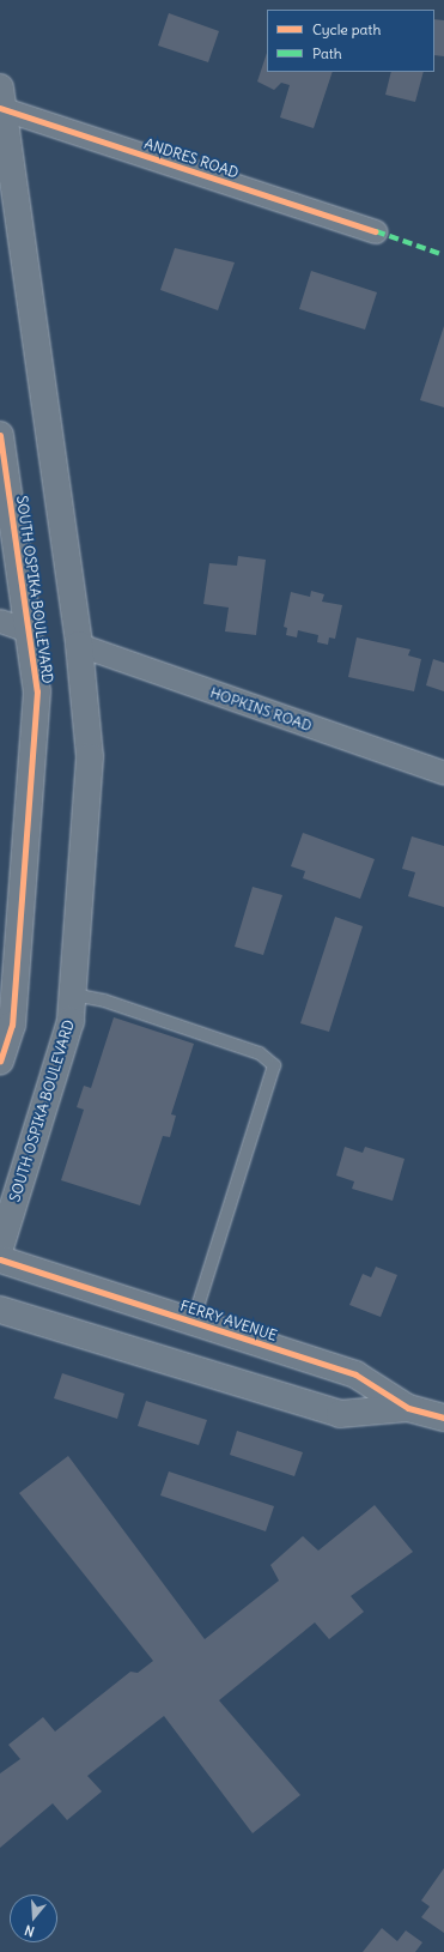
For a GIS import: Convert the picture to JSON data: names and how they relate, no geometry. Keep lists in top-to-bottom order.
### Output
{
  "streets": {
    "main road": ["SOUTH OSPIKA BOULEVARD", "FERRY AVENUE"],
    "street": ["ANDRES ROAD", "HOPKINS ROAD"]
  },
  "crossings": [
    ["ANDRES ROAD", "SOUTH OSPIKA BOULEVARD"],
    ["SOUTH OSPIKA BOULEVARD", "HOPKINS ROAD"]
  ],
  "legend": ["Cycle path", "Path"],
  "north": "bottom"
}
